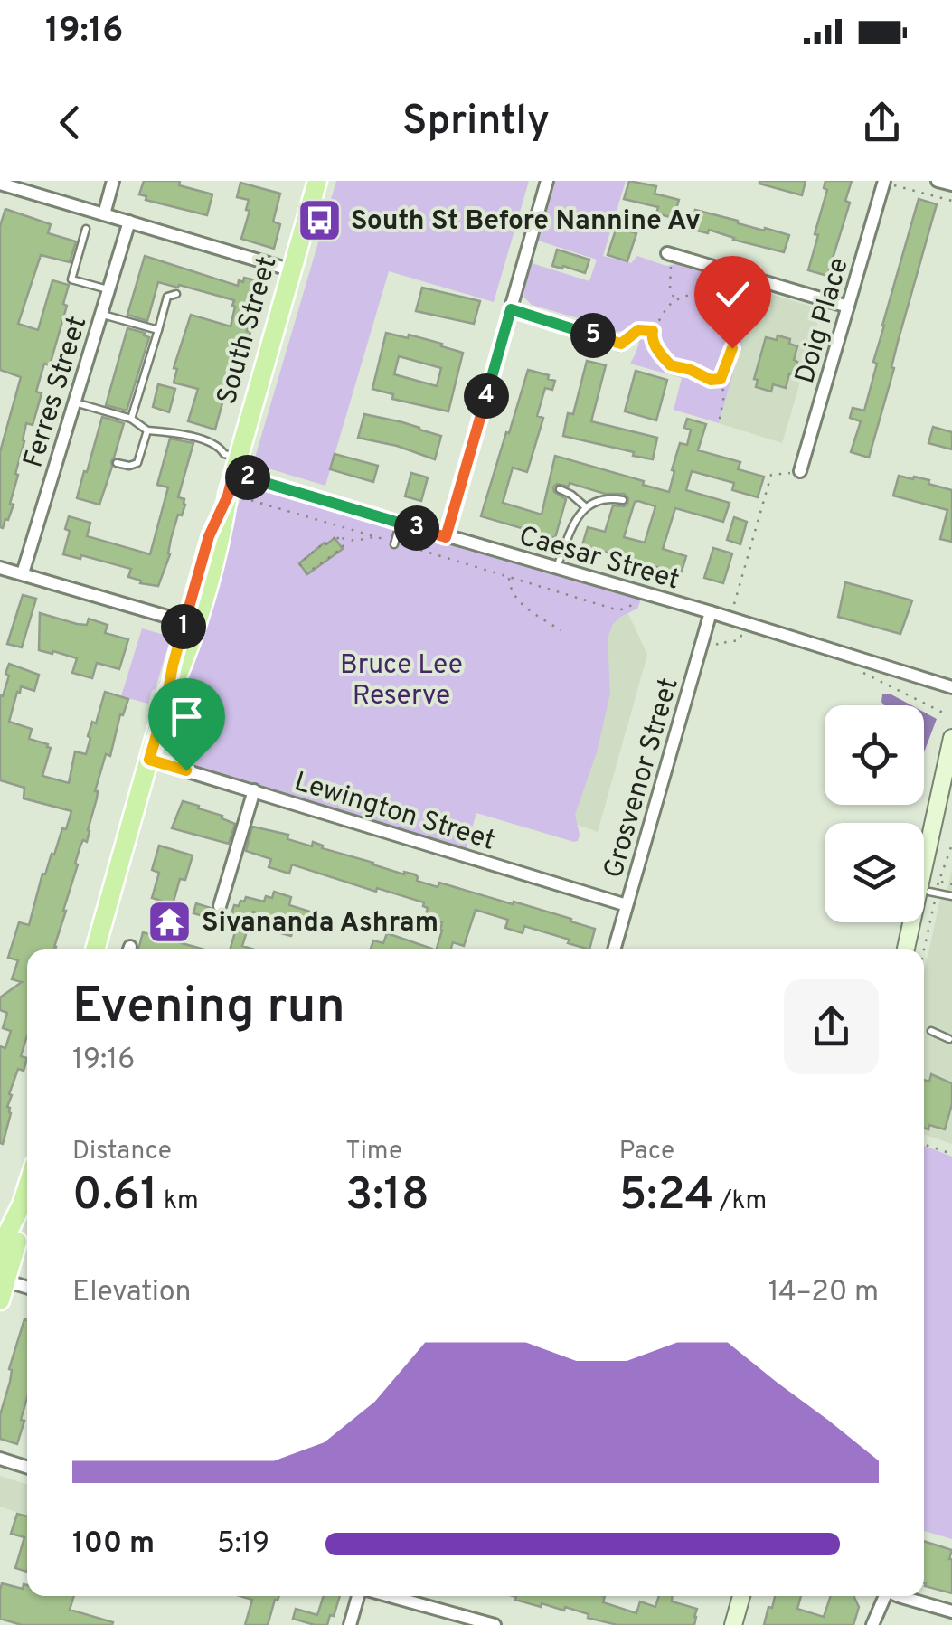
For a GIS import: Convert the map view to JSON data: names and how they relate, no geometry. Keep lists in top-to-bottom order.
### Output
{
  "streets": {
    "main road": ["South Street"],
    "street": [
      "Doig Place",
      "Ferres Street",
      "Caesar Street",
      "Grosvenor Street",
      "Lewington Street"
    ]
  },
  "crossings": [
    ["South Street", "Caesar Street"],
    ["South Street", "Lewington Street"],
    ["Caesar Street", "Grosvenor Street"],
    ["Grosvenor Street", "Lewington Street"]
  ],
  "parks": ["Bruce Lee Reserve"],
  "places": {
    "bus stop": ["South St Before Nannine Av"],
    "temple": ["Sivananda Ashram"]
  },
  "page": {
    "status": "19:16",
    "header": "Sprintly",
    "pins": [
      "5",
      "4",
      "2",
      "3",
      "1"
    ],
    "heading": ["Evening run", "19:16"],
    "stats": [
      ["Distance", "0.61 km"],
      ["Time", "3:18"],
      ["Pace", "5:24 /km"]
    ],
    "chart": ["Elevation", "14–20 m"],
    "list": [
      {
        "name": "100 m",
        "note": "5:19"
      }
    ]
  }
}
